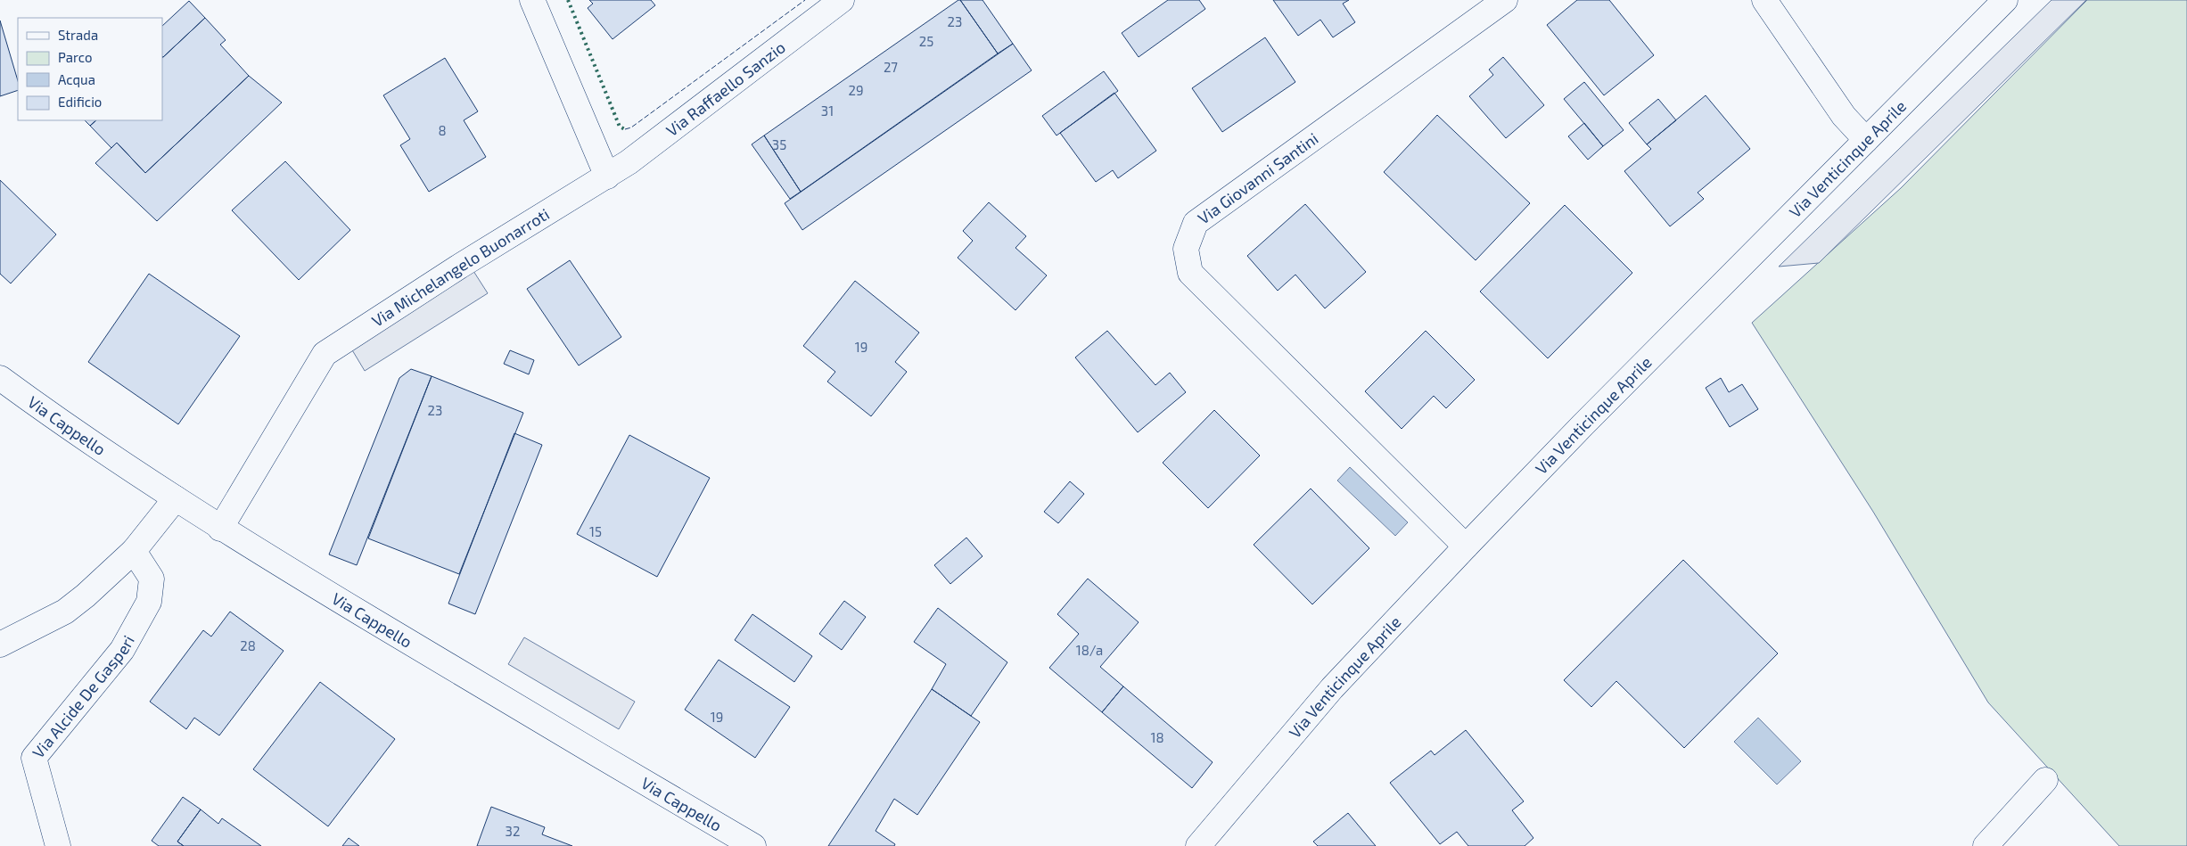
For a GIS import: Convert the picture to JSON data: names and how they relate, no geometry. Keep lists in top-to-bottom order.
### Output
{
  "streets": {
    "street": [
      "Via Raffaello Sanzio",
      "Via Venticinque Aprile",
      "Via Giovanni Santini",
      "Via Michelangelo Buonarroti",
      "Via Cappello",
      "Via Alcide De Gasperi"
    ]
  },
  "crossings": [
    ["Via Raffaello Sanzio", "Via Michelangelo Buonarroti"],
    ["Via Venticinque Aprile", "Via Giovanni Santini"],
    ["Via Michelangelo Buonarroti", "Via Cappello"]
  ],
  "house_numbers": [
    "23",
    "25",
    "27",
    "29",
    "31",
    "8",
    "35",
    "19",
    "23",
    "15",
    "28",
    "18/a",
    "19",
    "18",
    "32"
  ],
  "legend": [
    "Strada",
    "Parco",
    "Acqua",
    "Edificio"
  ]
}
